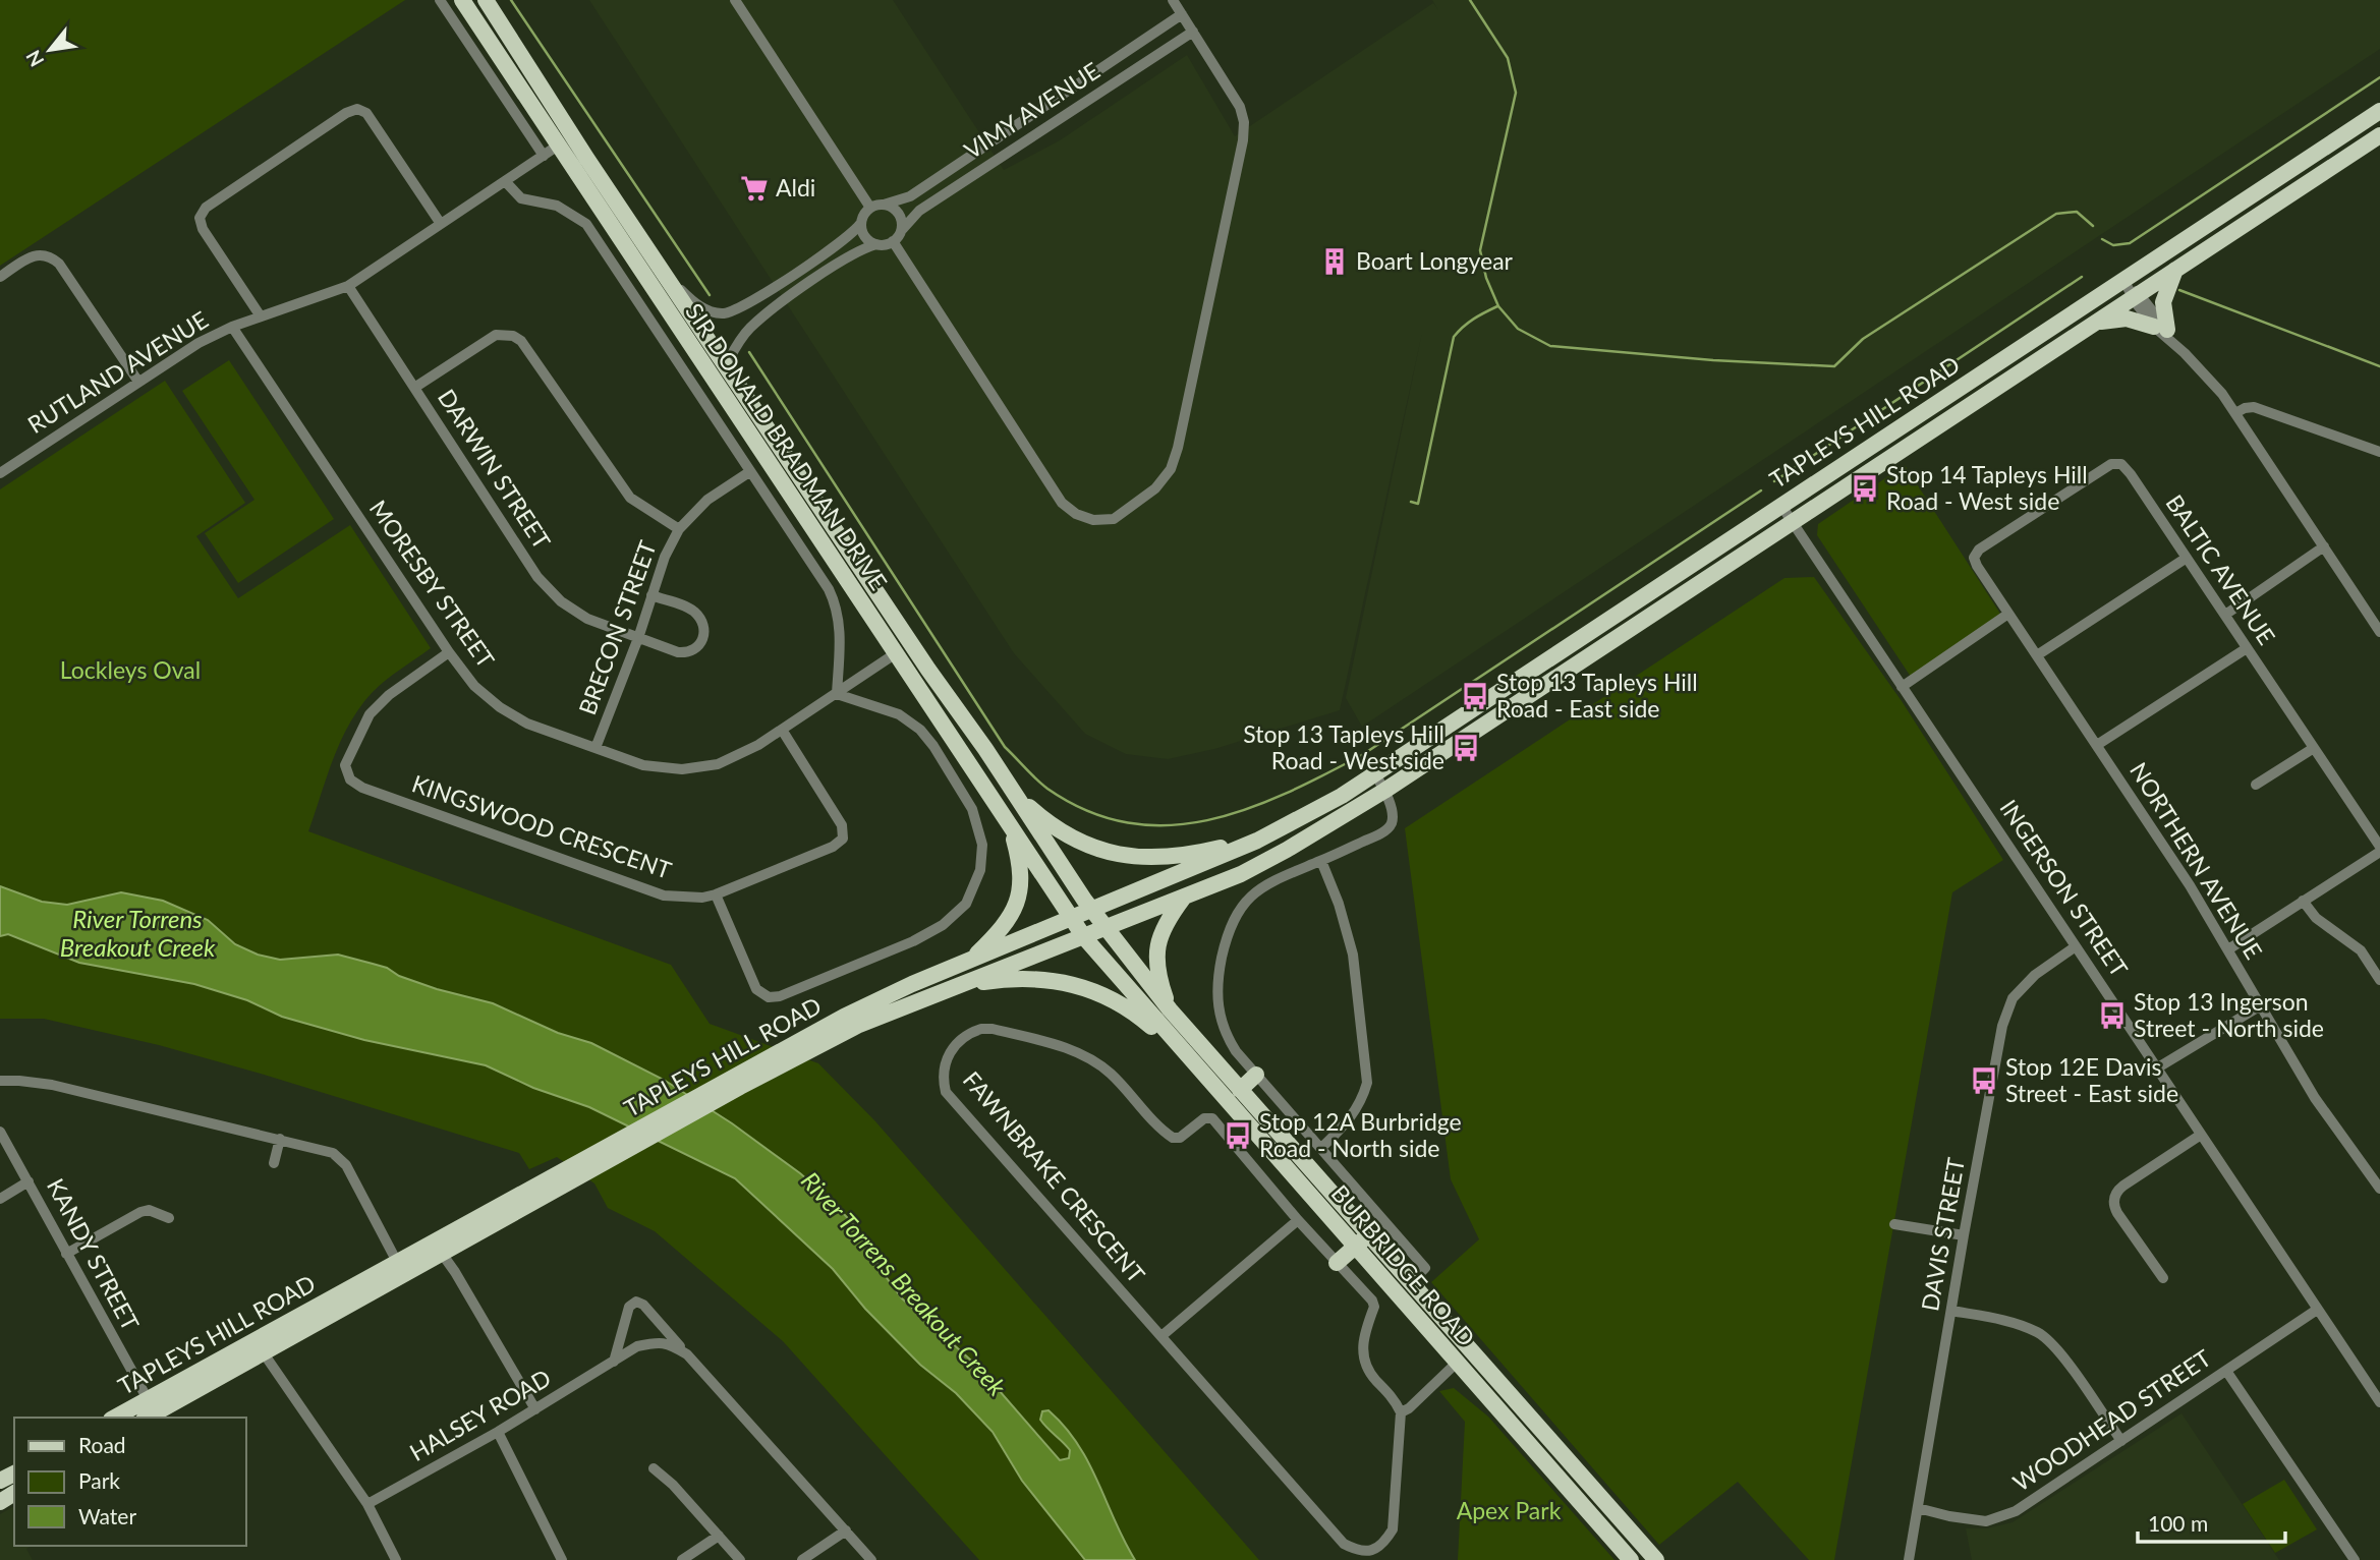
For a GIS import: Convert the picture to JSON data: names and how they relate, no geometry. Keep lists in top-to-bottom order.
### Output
{
  "streets": {
    "main road": ["TAPLEYS HILL ROAD", "SIR DONALD BRADMAN DRIVE", "BURBRIDGE ROAD"],
    "street": [
      "VIMY AVENUE",
      "RUTLAND AVENUE",
      "DARWIN STREET",
      "BALTIC AVENUE",
      "MORESBY STREET",
      "BRECON STREET",
      "KINGSWOOD CRESCENT",
      "NORTHERN AVENUE",
      "INGERSON STREET",
      "FAWNBRAKE CRESCENT",
      "DAVIS STREET",
      "KANDY STREET",
      "HALSEY ROAD",
      "WOODHEAD STREET"
    ]
  },
  "crossings": [
    ["RUTLAND AVENUE", "SIR DONALD BRADMAN DRIVE"],
    ["RUTLAND AVENUE", "DARWIN STREET"],
    ["RUTLAND AVENUE", "MORESBY STREET"],
    ["TAPLEYS HILL ROAD", "SIR DONALD BRADMAN DRIVE"],
    ["TAPLEYS HILL ROAD", "INGERSON STREET"],
    ["TAPLEYS HILL ROAD", "KANDY STREET"],
    ["TAPLEYS HILL ROAD", "BURBRIDGE ROAD"],
    ["SIR DONALD BRADMAN DRIVE", "MORESBY STREET"],
    ["SIR DONALD BRADMAN DRIVE", "BRECON STREET"],
    ["SIR DONALD BRADMAN DRIVE", "BURBRIDGE ROAD"],
    ["DARWIN STREET", "BRECON STREET"],
    ["BALTIC AVENUE", "NORTHERN AVENUE"],
    ["MORESBY STREET", "BRECON STREET"],
    ["MORESBY STREET", "KINGSWOOD CRESCENT"],
    ["INGERSON STREET", "DAVIS STREET"],
    ["INGERSON STREET", "WOODHEAD STREET"],
    ["DAVIS STREET", "WOODHEAD STREET"]
  ],
  "water": ["River Torrens Breakout Creek"],
  "parks": ["Lockleys Oval", "Apex Park"],
  "places": {
    "supermarket": ["Aldi"],
    "building": ["Boart Longyear"],
    "bus stop": [
      "Stop 14 Tapleys Hill Road - West side",
      "Stop 13 Tapleys Hill Road - East side",
      "Stop 13 Tapleys Hill Road - West side",
      "Stop 13 Ingerson Street - North side",
      "Stop 12E Davis Street - East side",
      "Stop 12A Burbridge Road - North side"
    ]
  },
  "legend": ["Road", "Park", "Water"],
  "scale_bar": "100 m",
  "north": "bottom left"
}
